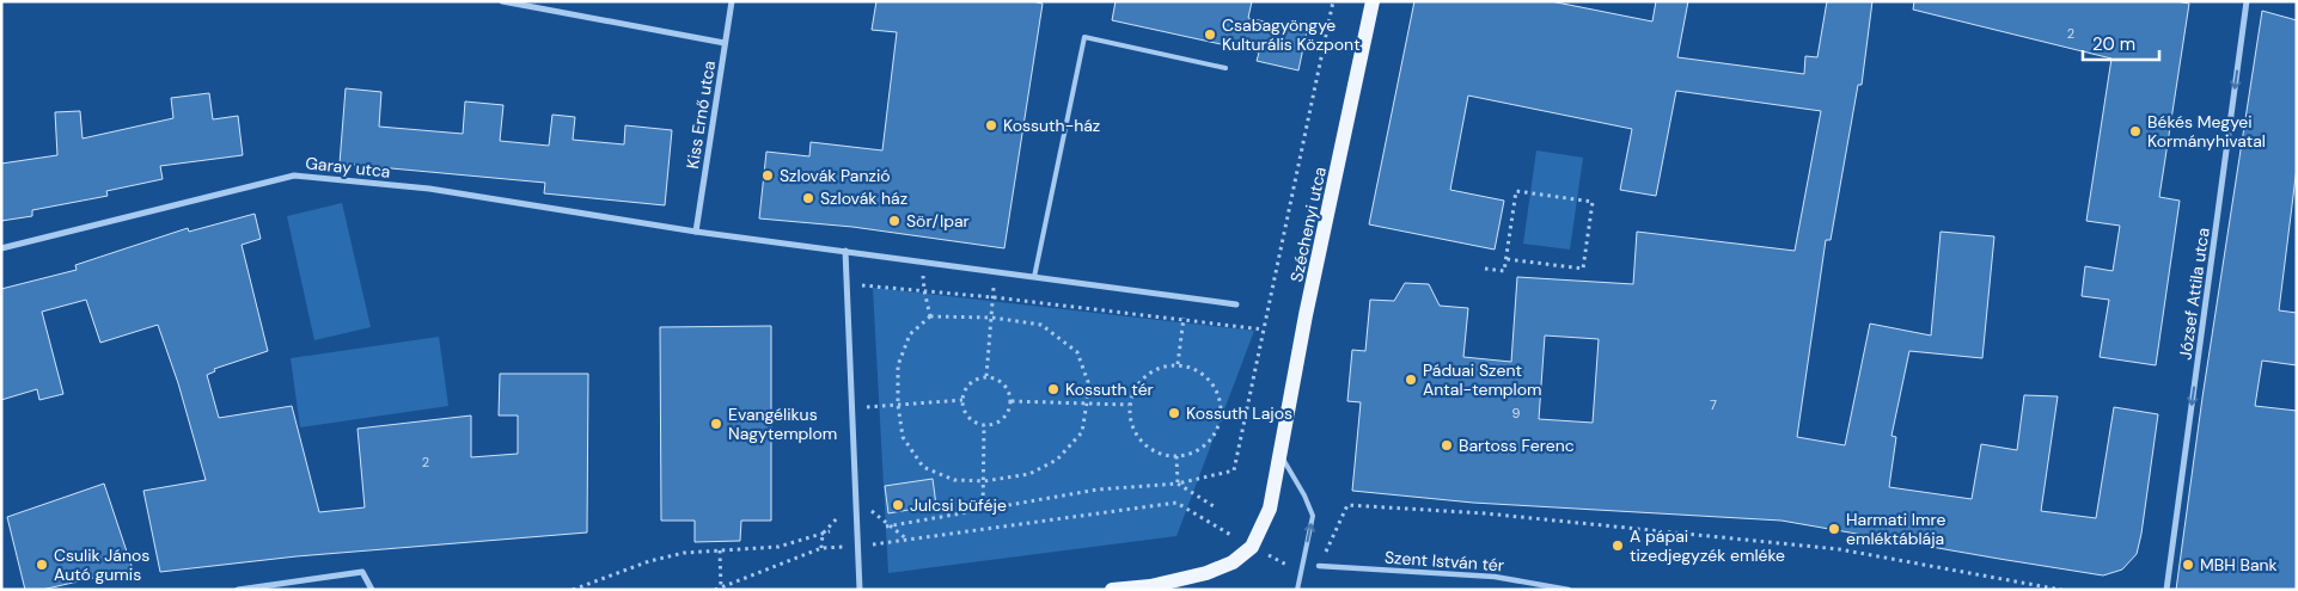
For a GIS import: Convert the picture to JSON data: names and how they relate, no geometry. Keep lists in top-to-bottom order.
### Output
{
  "streets": {
    "main road": ["Széchenyi utca"],
    "street": [
      "Kiss Ernő utca",
      "Garay utca",
      "József Attila utca",
      "Szent István tér"
    ]
  },
  "crossings": [
    ["Kiss Ernő utca", "Garay utca"]
  ],
  "one_way": ["József Attila utca"],
  "places": [
    "Csabagyöngye Kulturális Központ",
    "Kossuth-ház",
    "Békés Megyei Kormányhivatal",
    "Szlovák Panzió",
    "Szlovák ház",
    "Sör/Ipar",
    "Páduai Szent Antal-templom",
    "Kossuth tér",
    "Kossuth Lajos",
    "Evangélikus Nagytemplom",
    "Bartoss Ferenc",
    "Julcsi büféje",
    "Harmati Imre emléktáblája",
    "A pápai tizedjegyzék emléke",
    "Csulik János Autó gumis",
    "MBH Bank"
  ],
  "house_numbers": [
    "2",
    "7",
    "9",
    "2"
  ],
  "scale_bar": "20 m"
}
